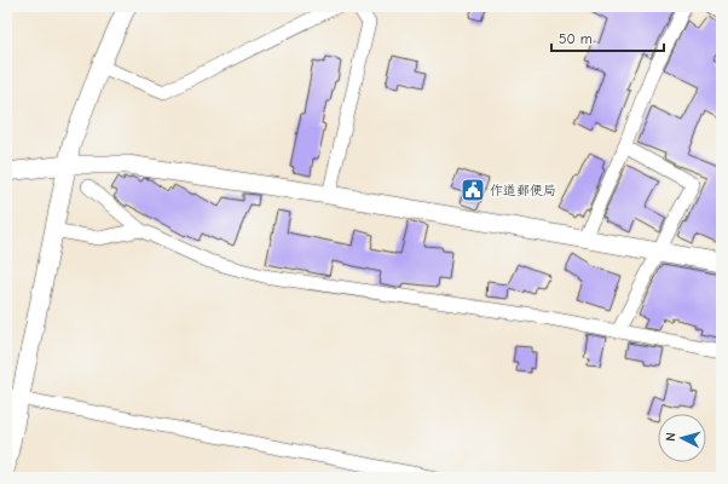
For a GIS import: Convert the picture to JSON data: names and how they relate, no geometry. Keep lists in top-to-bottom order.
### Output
{
  "places": {
    "public building": ["作道郵便局"]
  },
  "scale_bar": "50 m",
  "north": "left"
}
